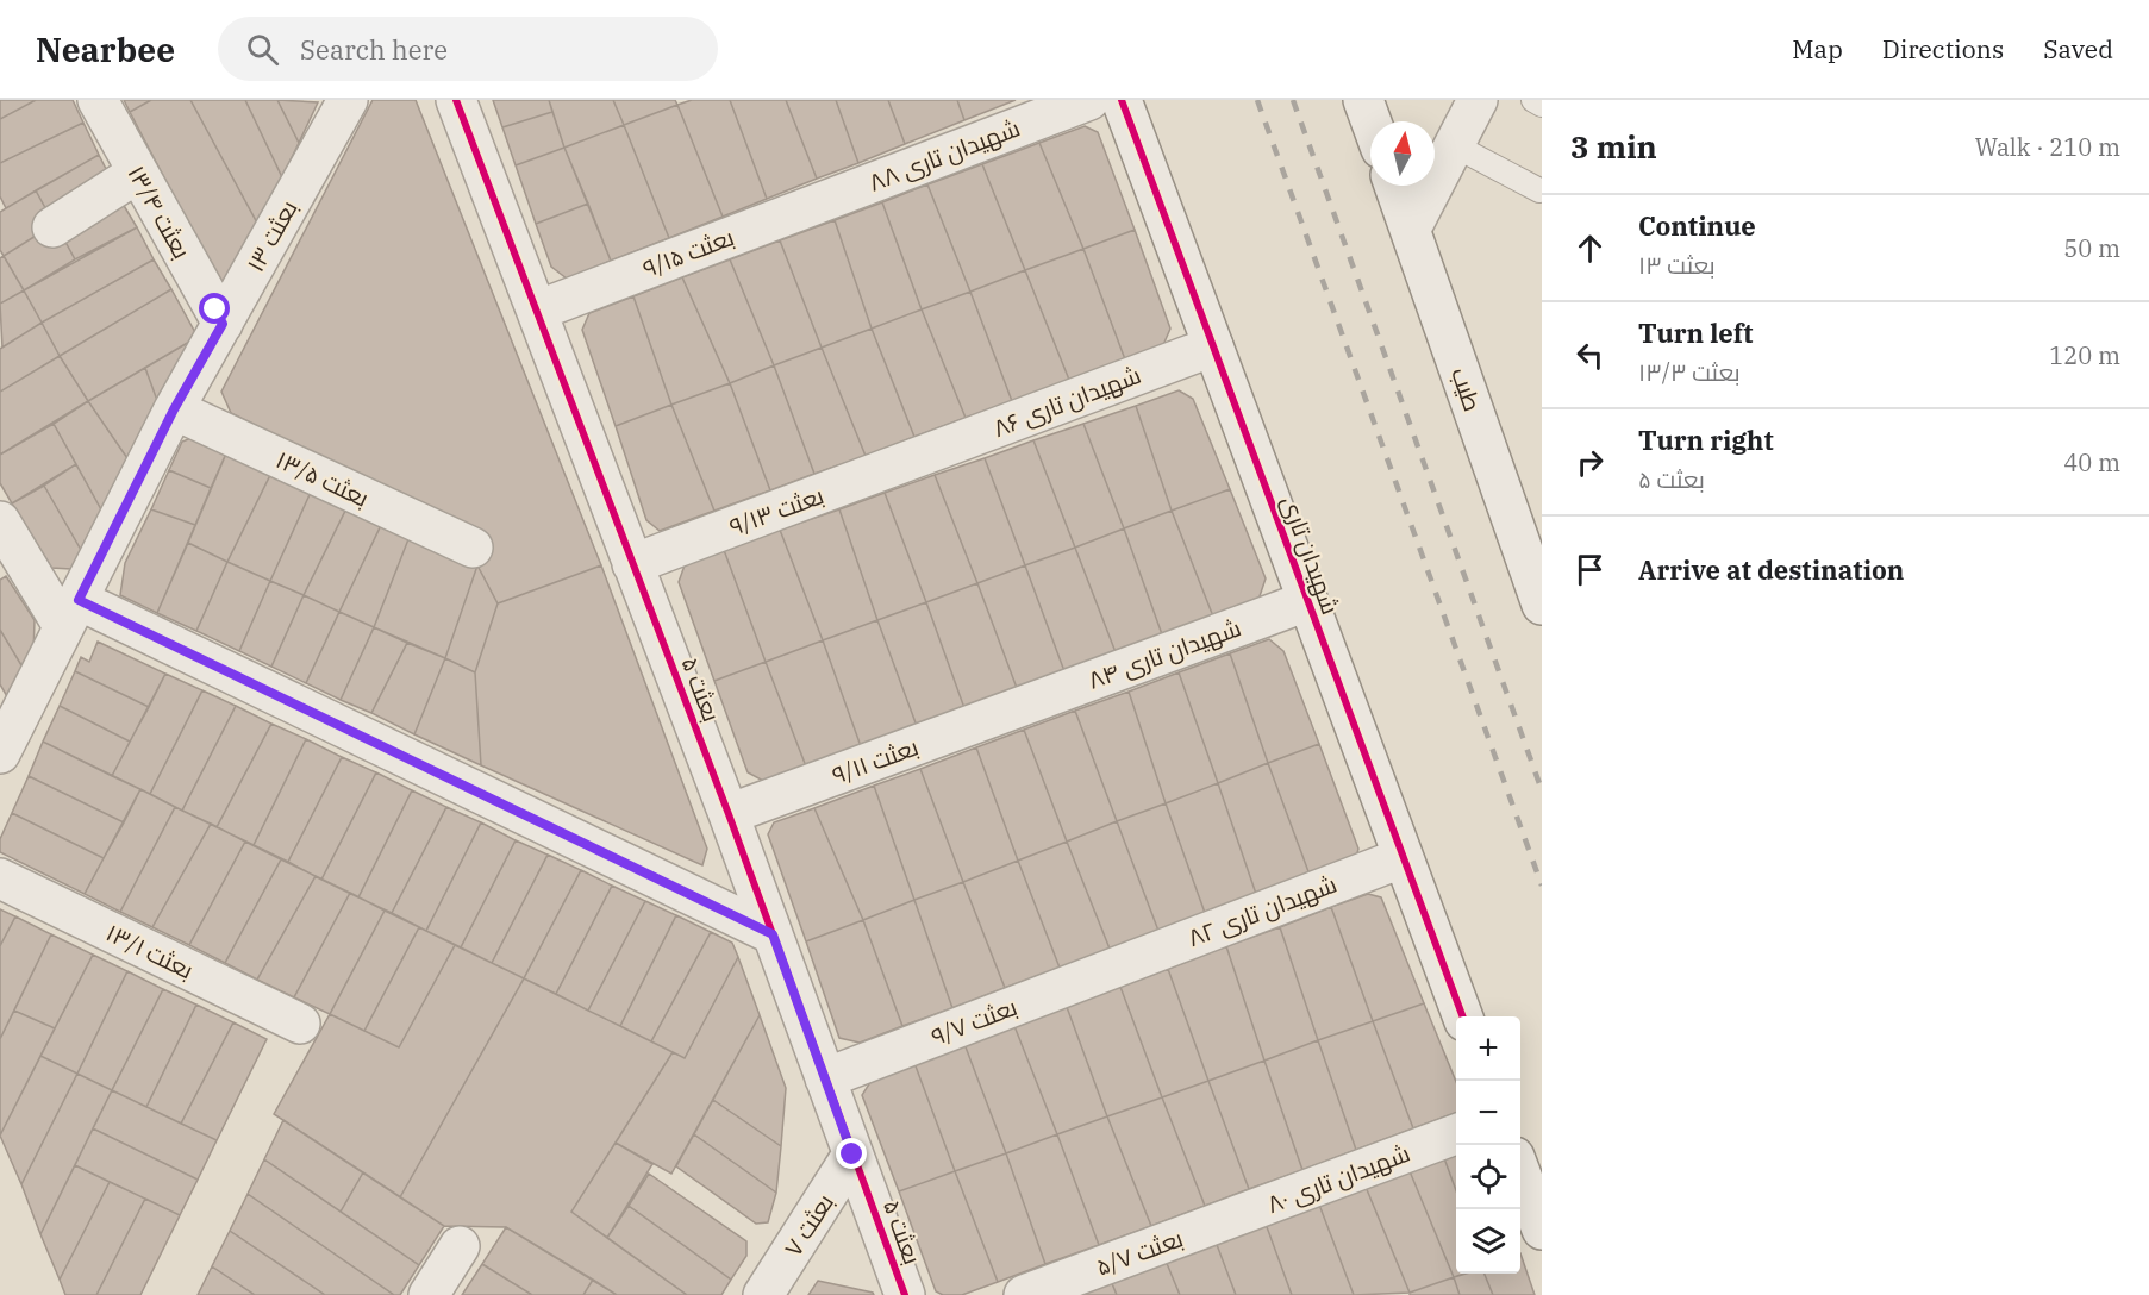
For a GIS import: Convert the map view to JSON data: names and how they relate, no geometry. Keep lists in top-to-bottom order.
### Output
{
  "streets": {
    "street": [
      "شهیدان تاری ۸۸",
      "بعثت ۱۳/۴",
      "بعثت ۱۳",
      "بعثت ۹/۱۵",
      "طیب",
      "شهیدان تاری ۸۶",
      "بعثت ۱۳/۵",
      "بعثت ۹/۱۳",
      "شهیدان تاری",
      "شهیدان تاری ۸۴",
      "بعثت ۵",
      "بعثت ۹/۱۱",
      "شهیدان تاری ۸۲",
      "بعثت ۱۳/۱",
      "بعثت ۹/۷",
      "شهیدان تاری ۸۰",
      "بعثت ۷",
      "بعثت ۵/۷"
    ]
  },
  "crossings": [
    ["شهیدان تاری ۸۸", "بعثت ۹/۱۵"],
    ["بعثت ۱۳/۴", "بعثت ۱۳"],
    ["بعثت ۱۳", "بعثت ۱۳/۵"],
    ["بعثت ۹/۱۵", "بعثت ۵"],
    ["شهیدان تاری ۸۶", "بعثت ۹/۱۳"],
    ["شهیدان تاری ۸۶", "شهیدان تاری"],
    ["بعثت ۹/۱۳", "بعثت ۵"],
    ["شهیدان تاری", "شهیدان تاری ۸۴"],
    ["شهیدان تاری", "شهیدان تاری ۸۲"],
    ["شهیدان تاری ۸۴", "بعثت ۹/۱۱"],
    ["بعثت ۵", "بعثت ۹/۱۱"],
    ["بعثت ۵", "بعثت ۹/۷"],
    ["بعثت ۵", "بعثت ۷"],
    ["شهیدان تاری ۸۲", "بعثت ۹/۷"],
    ["شهیدان تاری ۸۰", "بعثت ۵/۷"]
  ],
  "north": "top",
  "page": {
    "header": "Nearbee",
    "search": "Search here",
    "nav": ["Map", "Directions", "Saved"],
    "heading": ["3 min", "Walk · 210 m"],
    "list": [
      ["Continue", "بعثت ۱۳", "50 m"],
      ["Turn left", "بعثت ۱۳/۳", "120 m"],
      ["Turn right", "بعثت ۵", "40 m"],
      "Arrive at destination"
    ],
    "map_buttons": ["+", "−"]
  }
}
